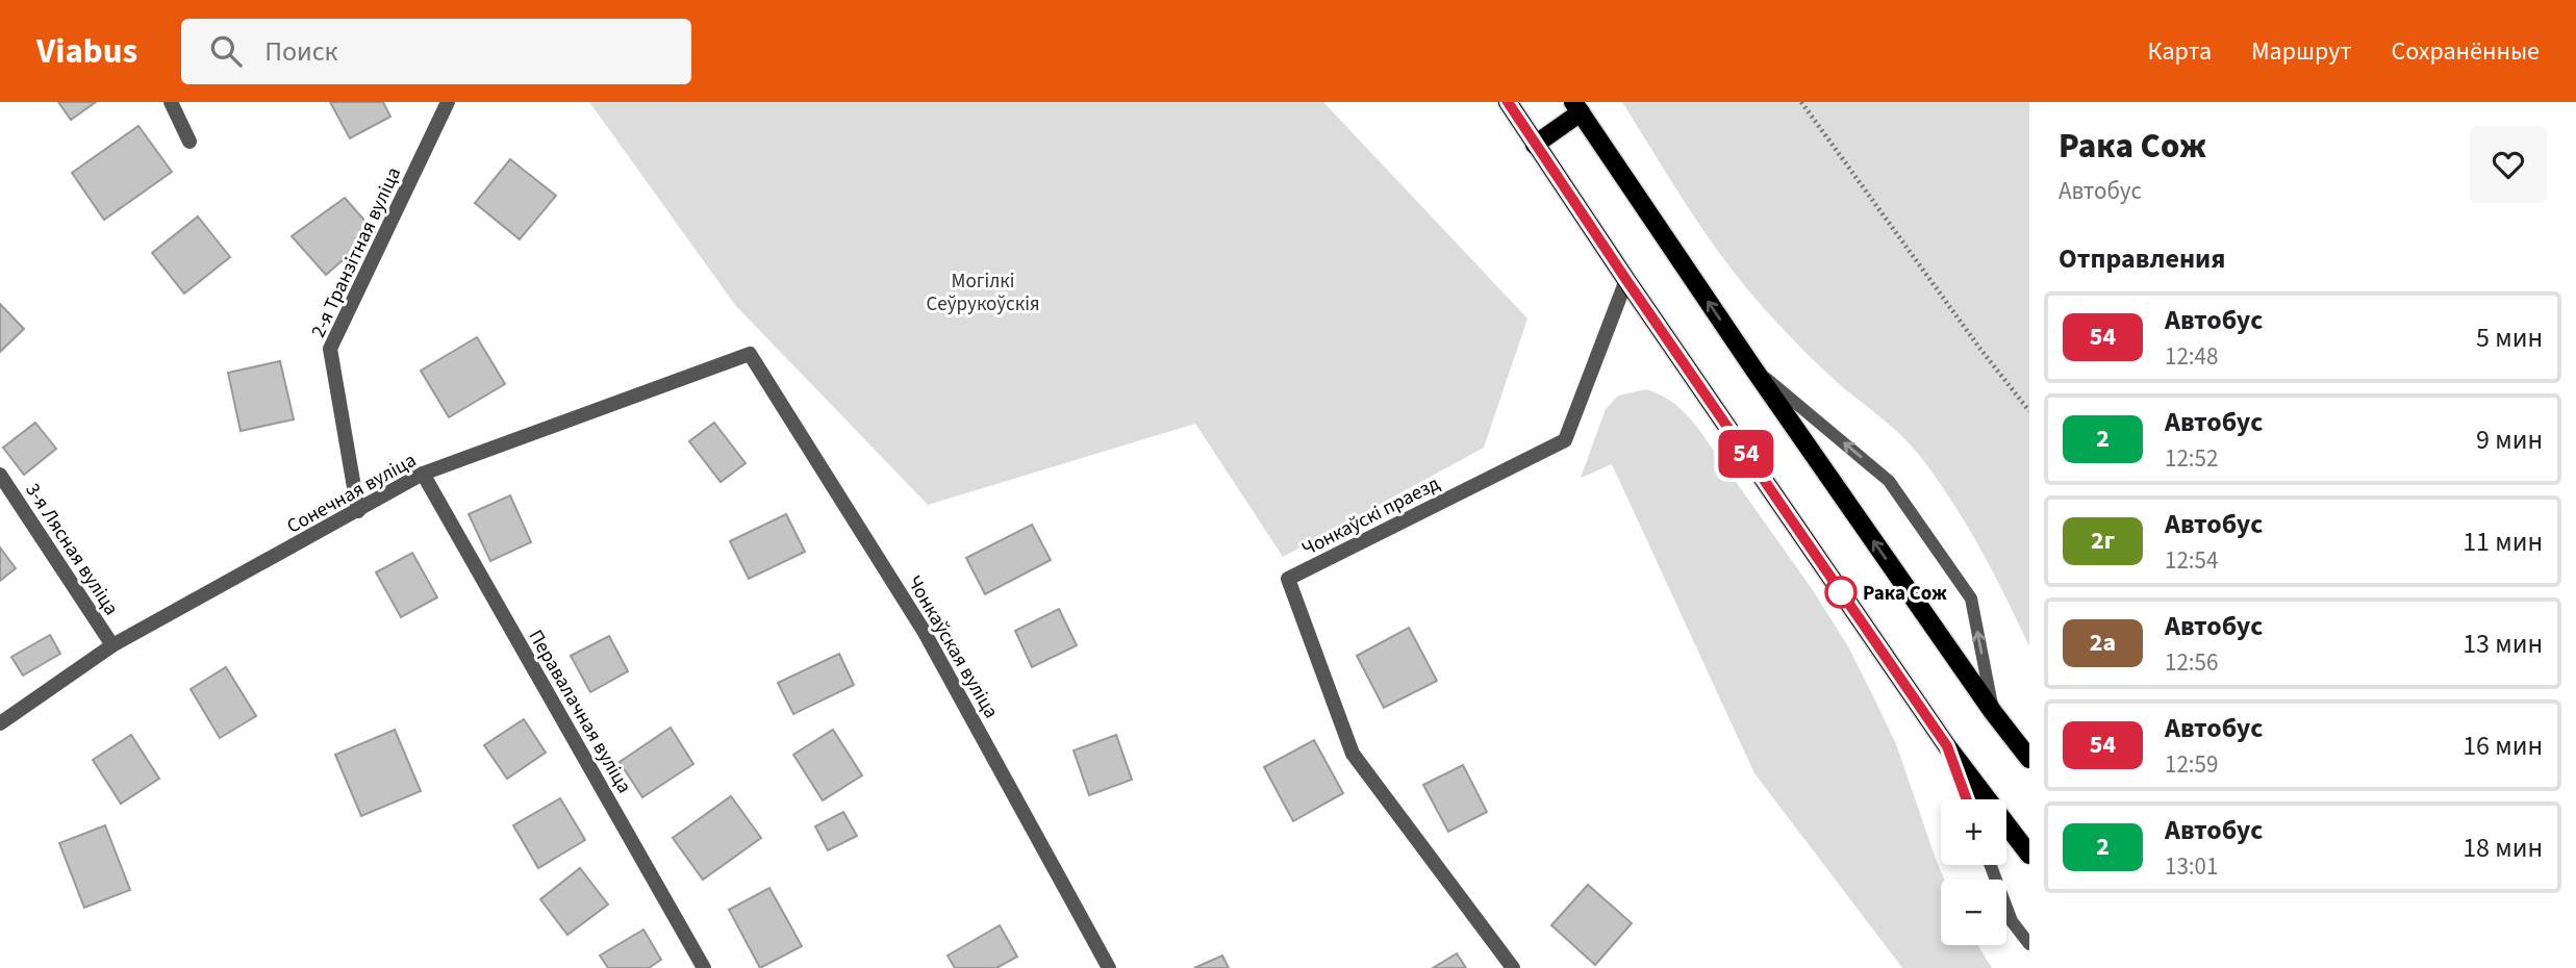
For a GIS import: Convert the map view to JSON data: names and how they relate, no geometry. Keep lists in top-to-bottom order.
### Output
{
  "streets": {
    "street": [
      "2-я Транзітная вуліца",
      "Сонечная вуліца",
      "Чонкаўскі праезд",
      "3-я Лясная вуліца",
      "Чонкаўская вуліца",
      "Перавалачная вуліца"
    ]
  },
  "crossings": [
    ["2-я Транзітная вуліца", "Сонечная вуліца"],
    ["Сонечная вуліца", "3-я Лясная вуліца"],
    ["Сонечная вуліца", "Чонкаўская вуліца"],
    ["Сонечная вуліца", "Перавалачная вуліца"]
  ],
  "parks": ["Могілкі Сеўрукоўскія"],
  "places": ["Рака Сож"],
  "lines": ["bus line 54"],
  "page": {
    "header": "Viabus",
    "search": "Поиск",
    "nav": ["Карта", "Маршрут", "Сохранённые"],
    "on_map": "54",
    "heading": [
      ["Рака Сож", "Автобус"],
      "Отправления"
    ],
    "list": [
      {
        "mark": "54",
        "name": "Автобус",
        "note": "12:48",
        "value": "5 мин"
      },
      {
        "mark": "2",
        "name": "Автобус",
        "note": "12:52",
        "value": "9 мин"
      },
      {
        "mark": "2г",
        "name": "Автобус",
        "note": "12:54",
        "value": "11 мин"
      },
      {
        "mark": "2а",
        "name": "Автобус",
        "note": "12:56",
        "value": "13 мин"
      },
      {
        "mark": "54",
        "name": "Автобус",
        "note": "12:59",
        "value": "16 мин"
      },
      {
        "mark": "2",
        "name": "Автобус",
        "note": "13:01",
        "value": "18 мин"
      }
    ],
    "map_buttons": ["+", "−"]
  }
}
